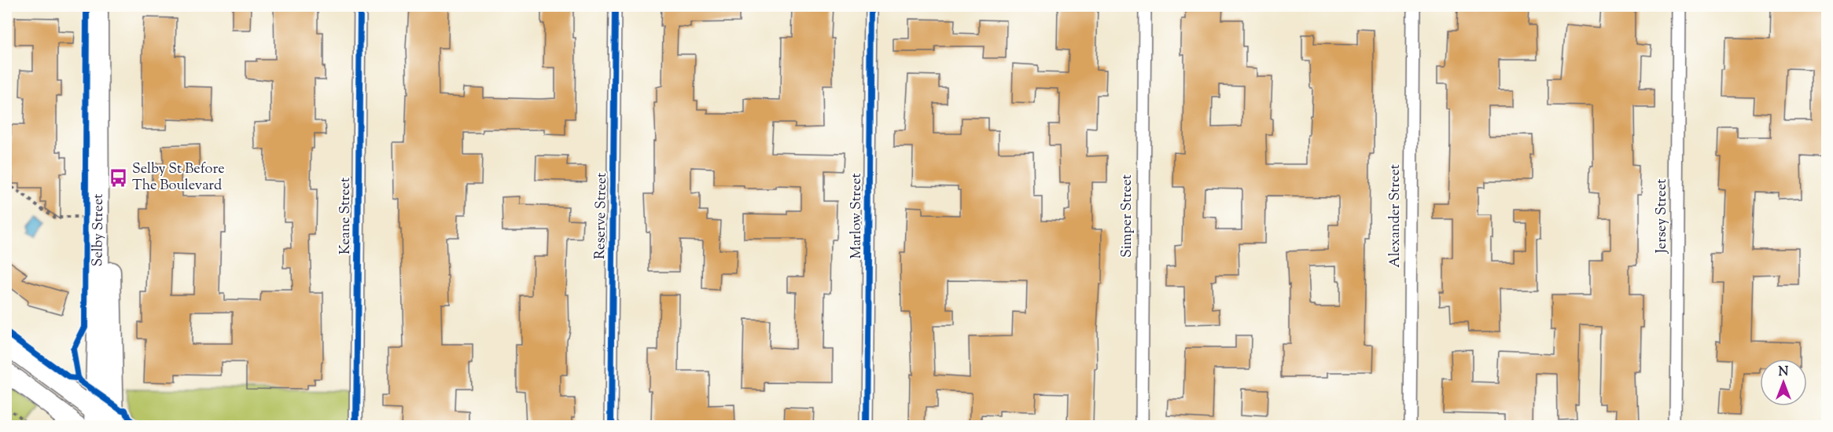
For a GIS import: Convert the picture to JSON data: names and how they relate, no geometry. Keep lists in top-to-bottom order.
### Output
{
  "streets": {
    "main road": ["Selby Street"],
    "street": [
      "Keane Street",
      "Reserve Street",
      "Marlow Street",
      "Simper Street",
      "Alexander Street",
      "Jersey Street"
    ]
  },
  "places": {
    "bus stop": ["Selby St Before The Boulevard"]
  },
  "north": "top"
}
